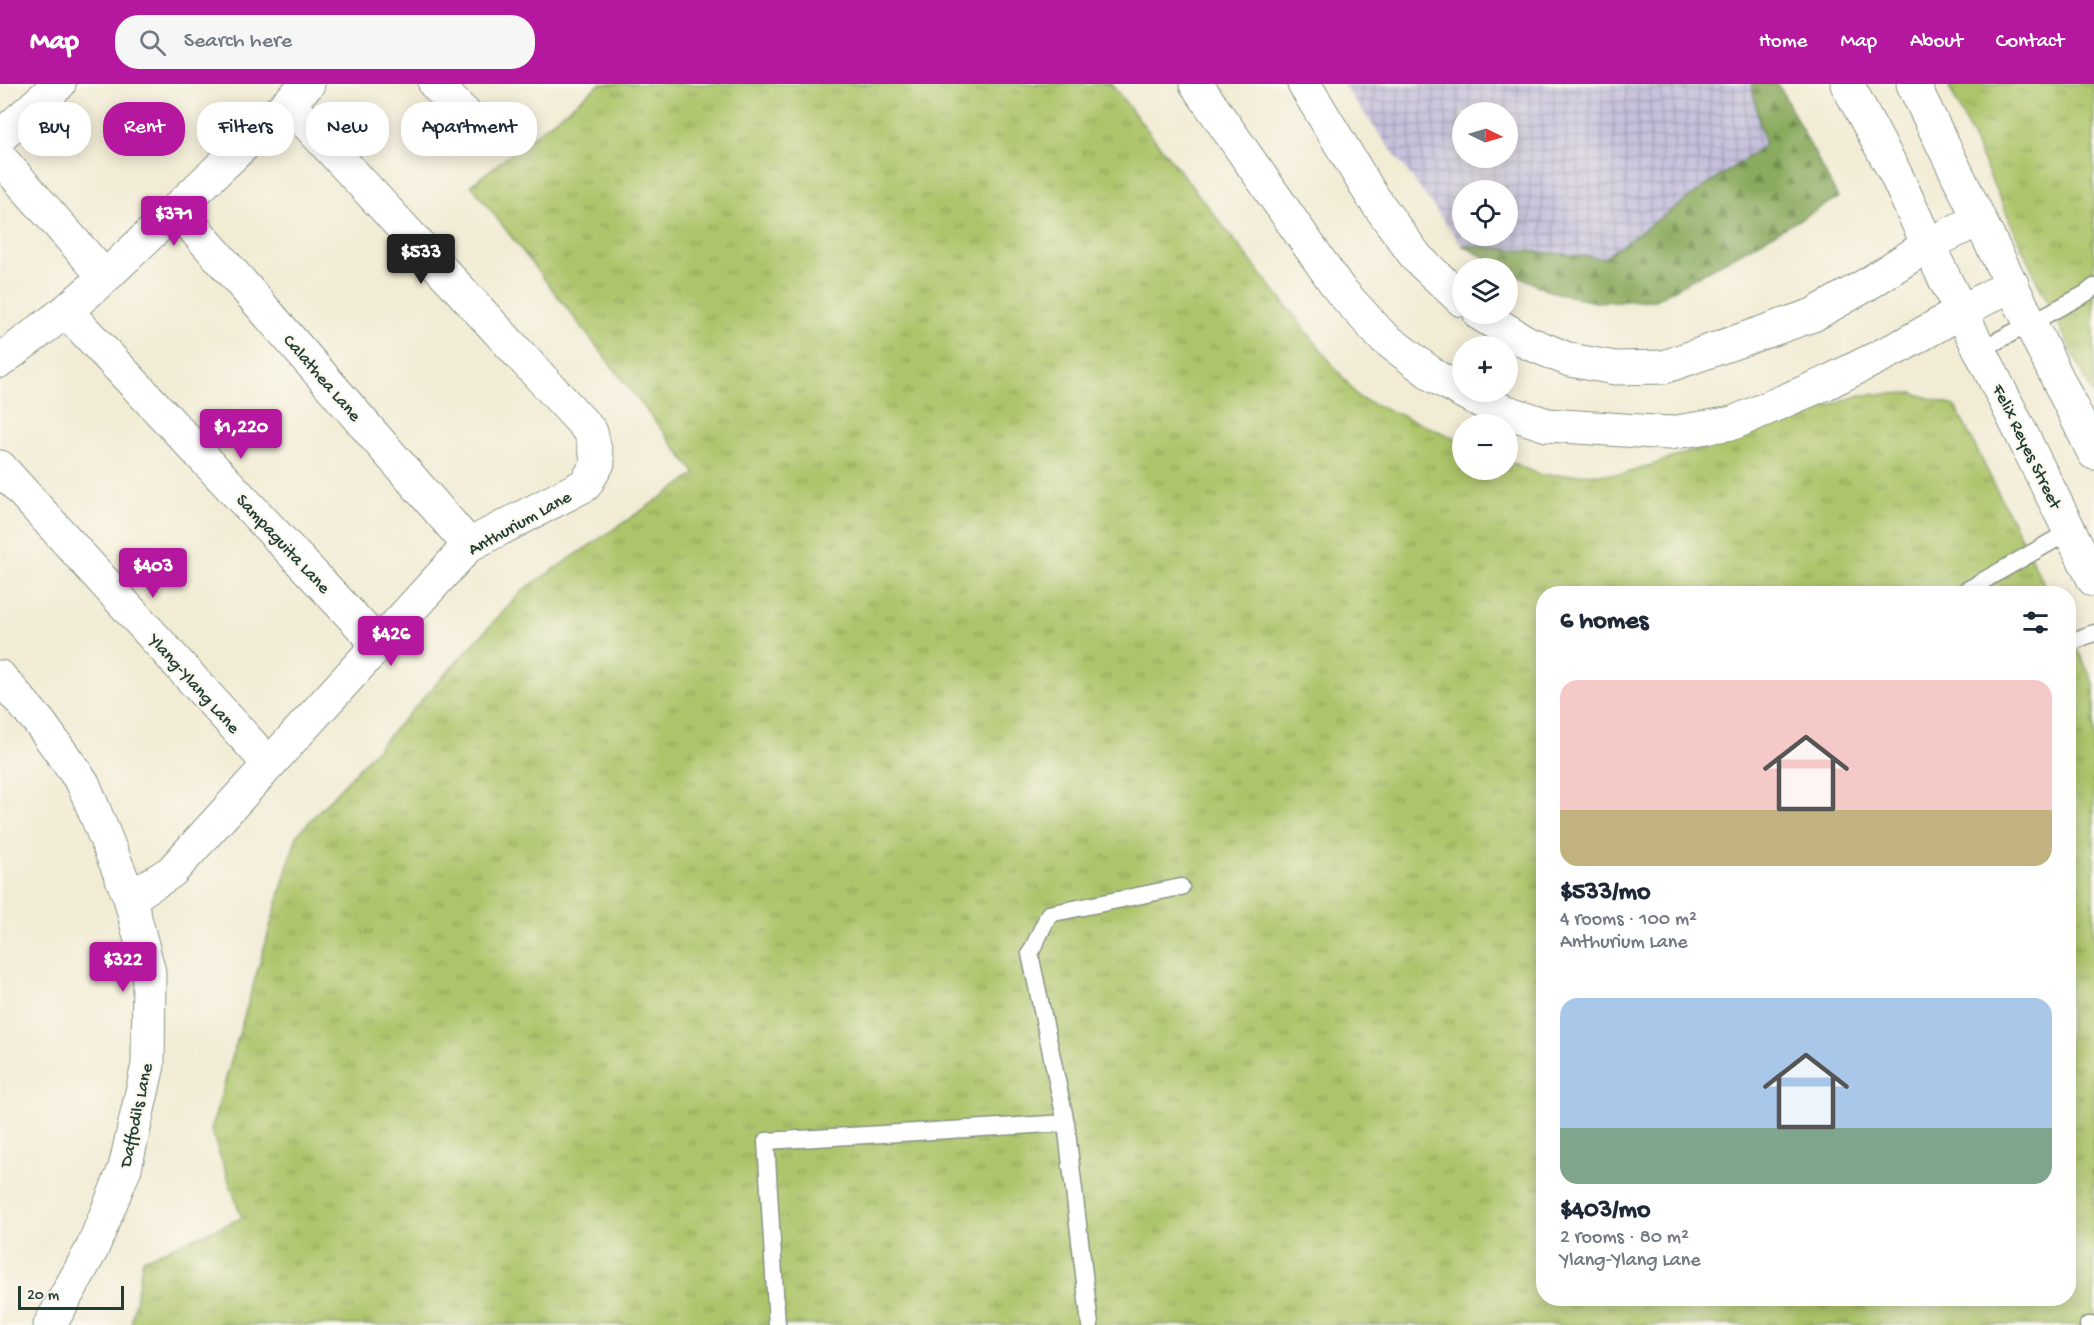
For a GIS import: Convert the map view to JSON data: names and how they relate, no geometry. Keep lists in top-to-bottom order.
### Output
{
  "streets": {
    "main road": [
      "Calathea Lane",
      "Felix Reyes Street",
      "Anthurium Lane",
      "Sampaguita Lane",
      "Ylang-Ylang Lane",
      "Daffodils Lane"
    ]
  },
  "crossings": [
    ["Calathea Lane", "Anthurium Lane"],
    ["Anthurium Lane", "Sampaguita Lane"],
    ["Anthurium Lane", "Ylang-Ylang Lane"],
    ["Anthurium Lane", "Daffodils Lane"]
  ],
  "scale_bar": "20 m",
  "north": "right",
  "page": {
    "header": "Map",
    "search": "Search here",
    "nav": [
      "Home",
      "Map",
      "About",
      "Contact"
    ],
    "map_buttons": ["+", "−"],
    "chip": [
      "Buy",
      "Rent",
      "Filters",
      "New",
      "Apartment"
    ],
    "price": [
      "$371",
      "$533",
      "$1,220",
      "$403",
      "$426",
      "$322"
    ],
    "heading": "6 homes",
    "list": [
      {
        "name": "$533/mo",
        "note": "4 rooms · 100 m² · Anthurium Lane"
      },
      {
        "name": "$403/mo",
        "note": "2 rooms · 80 m² · Ylang-Ylang Lane"
      }
    ],
    "scale": "20 m"
  }
}
